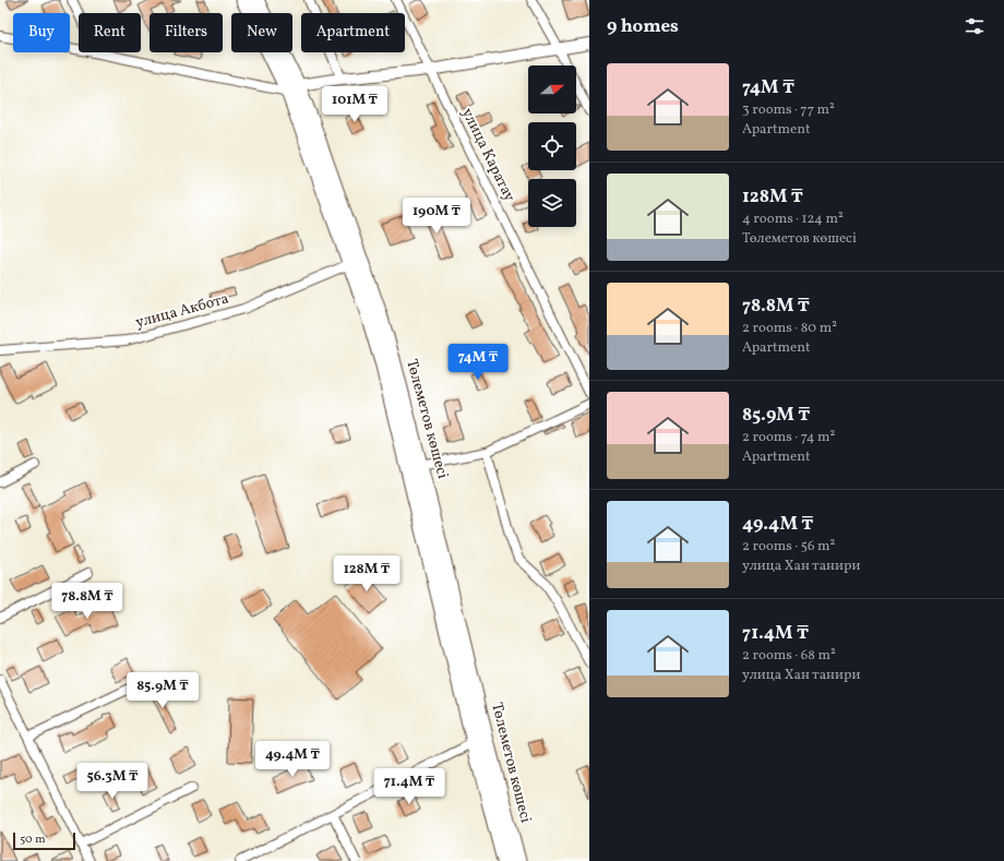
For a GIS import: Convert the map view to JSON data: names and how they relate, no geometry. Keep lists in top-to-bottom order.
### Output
{
  "streets": {
    "main road": ["Төлеметов көшесі"],
    "street": ["улица Каратау", "улица Акбота"]
  },
  "crossings": [
    ["улица Акбота", "Төлеметов көшесі"]
  ],
  "scale_bar": "50 m",
  "north": "right",
  "page": {
    "heading": "9 homes",
    "chip": [
      "Buy",
      "Rent",
      "Filters",
      "New",
      "Apartment"
    ],
    "list": [
      {
        "name": "74M ₸",
        "note": "3 rooms · 77 m² · Apartment"
      },
      {
        "name": "128M ₸",
        "note": "4 rooms · 124 m² · Төлеметов көшесі"
      },
      {
        "name": "78.8M ₸",
        "note": "2 rooms · 80 m² · Apartment"
      },
      {
        "name": "85.9M ₸",
        "note": "2 rooms · 74 m² · Apartment"
      },
      {
        "name": "49.4M ₸",
        "note": "2 rooms · 56 m² · улица Хан танири"
      },
      {
        "name": "71.4M ₸",
        "note": "2 rooms · 68 m² · улица Хан танири"
      }
    ],
    "price": [
      "101M ₸",
      "190M ₸",
      "74M ₸",
      "128M ₸",
      "78.8M ₸",
      "85.9M ₸",
      "49.4M ₸",
      "56.3M ₸",
      "71.4M ₸"
    ],
    "scale": "50 m"
  }
}
